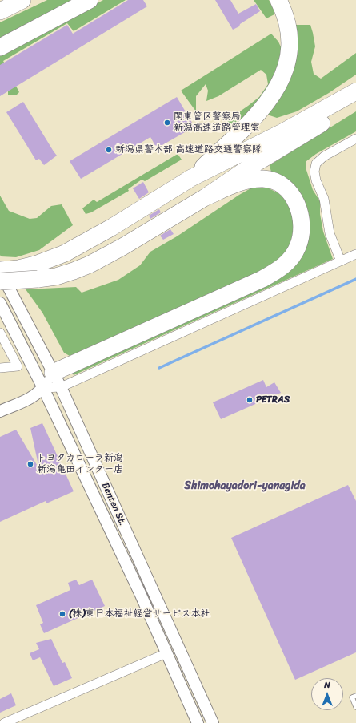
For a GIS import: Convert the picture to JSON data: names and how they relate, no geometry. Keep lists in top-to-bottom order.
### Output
{
  "streets": {
    "street": ["Benten St."]
  },
  "districts": ["Shimohayadori-yanagida"],
  "places": [
    "関東管区警察局 新潟高速道路管理室",
    "新潟県警本部 高速道路交通警察隊",
    "PETRAS",
    "トヨタカローラ新潟 新潟亀田インター店",
    "(株)東日本福祉経営サービス本社"
  ],
  "north": "top"
}
